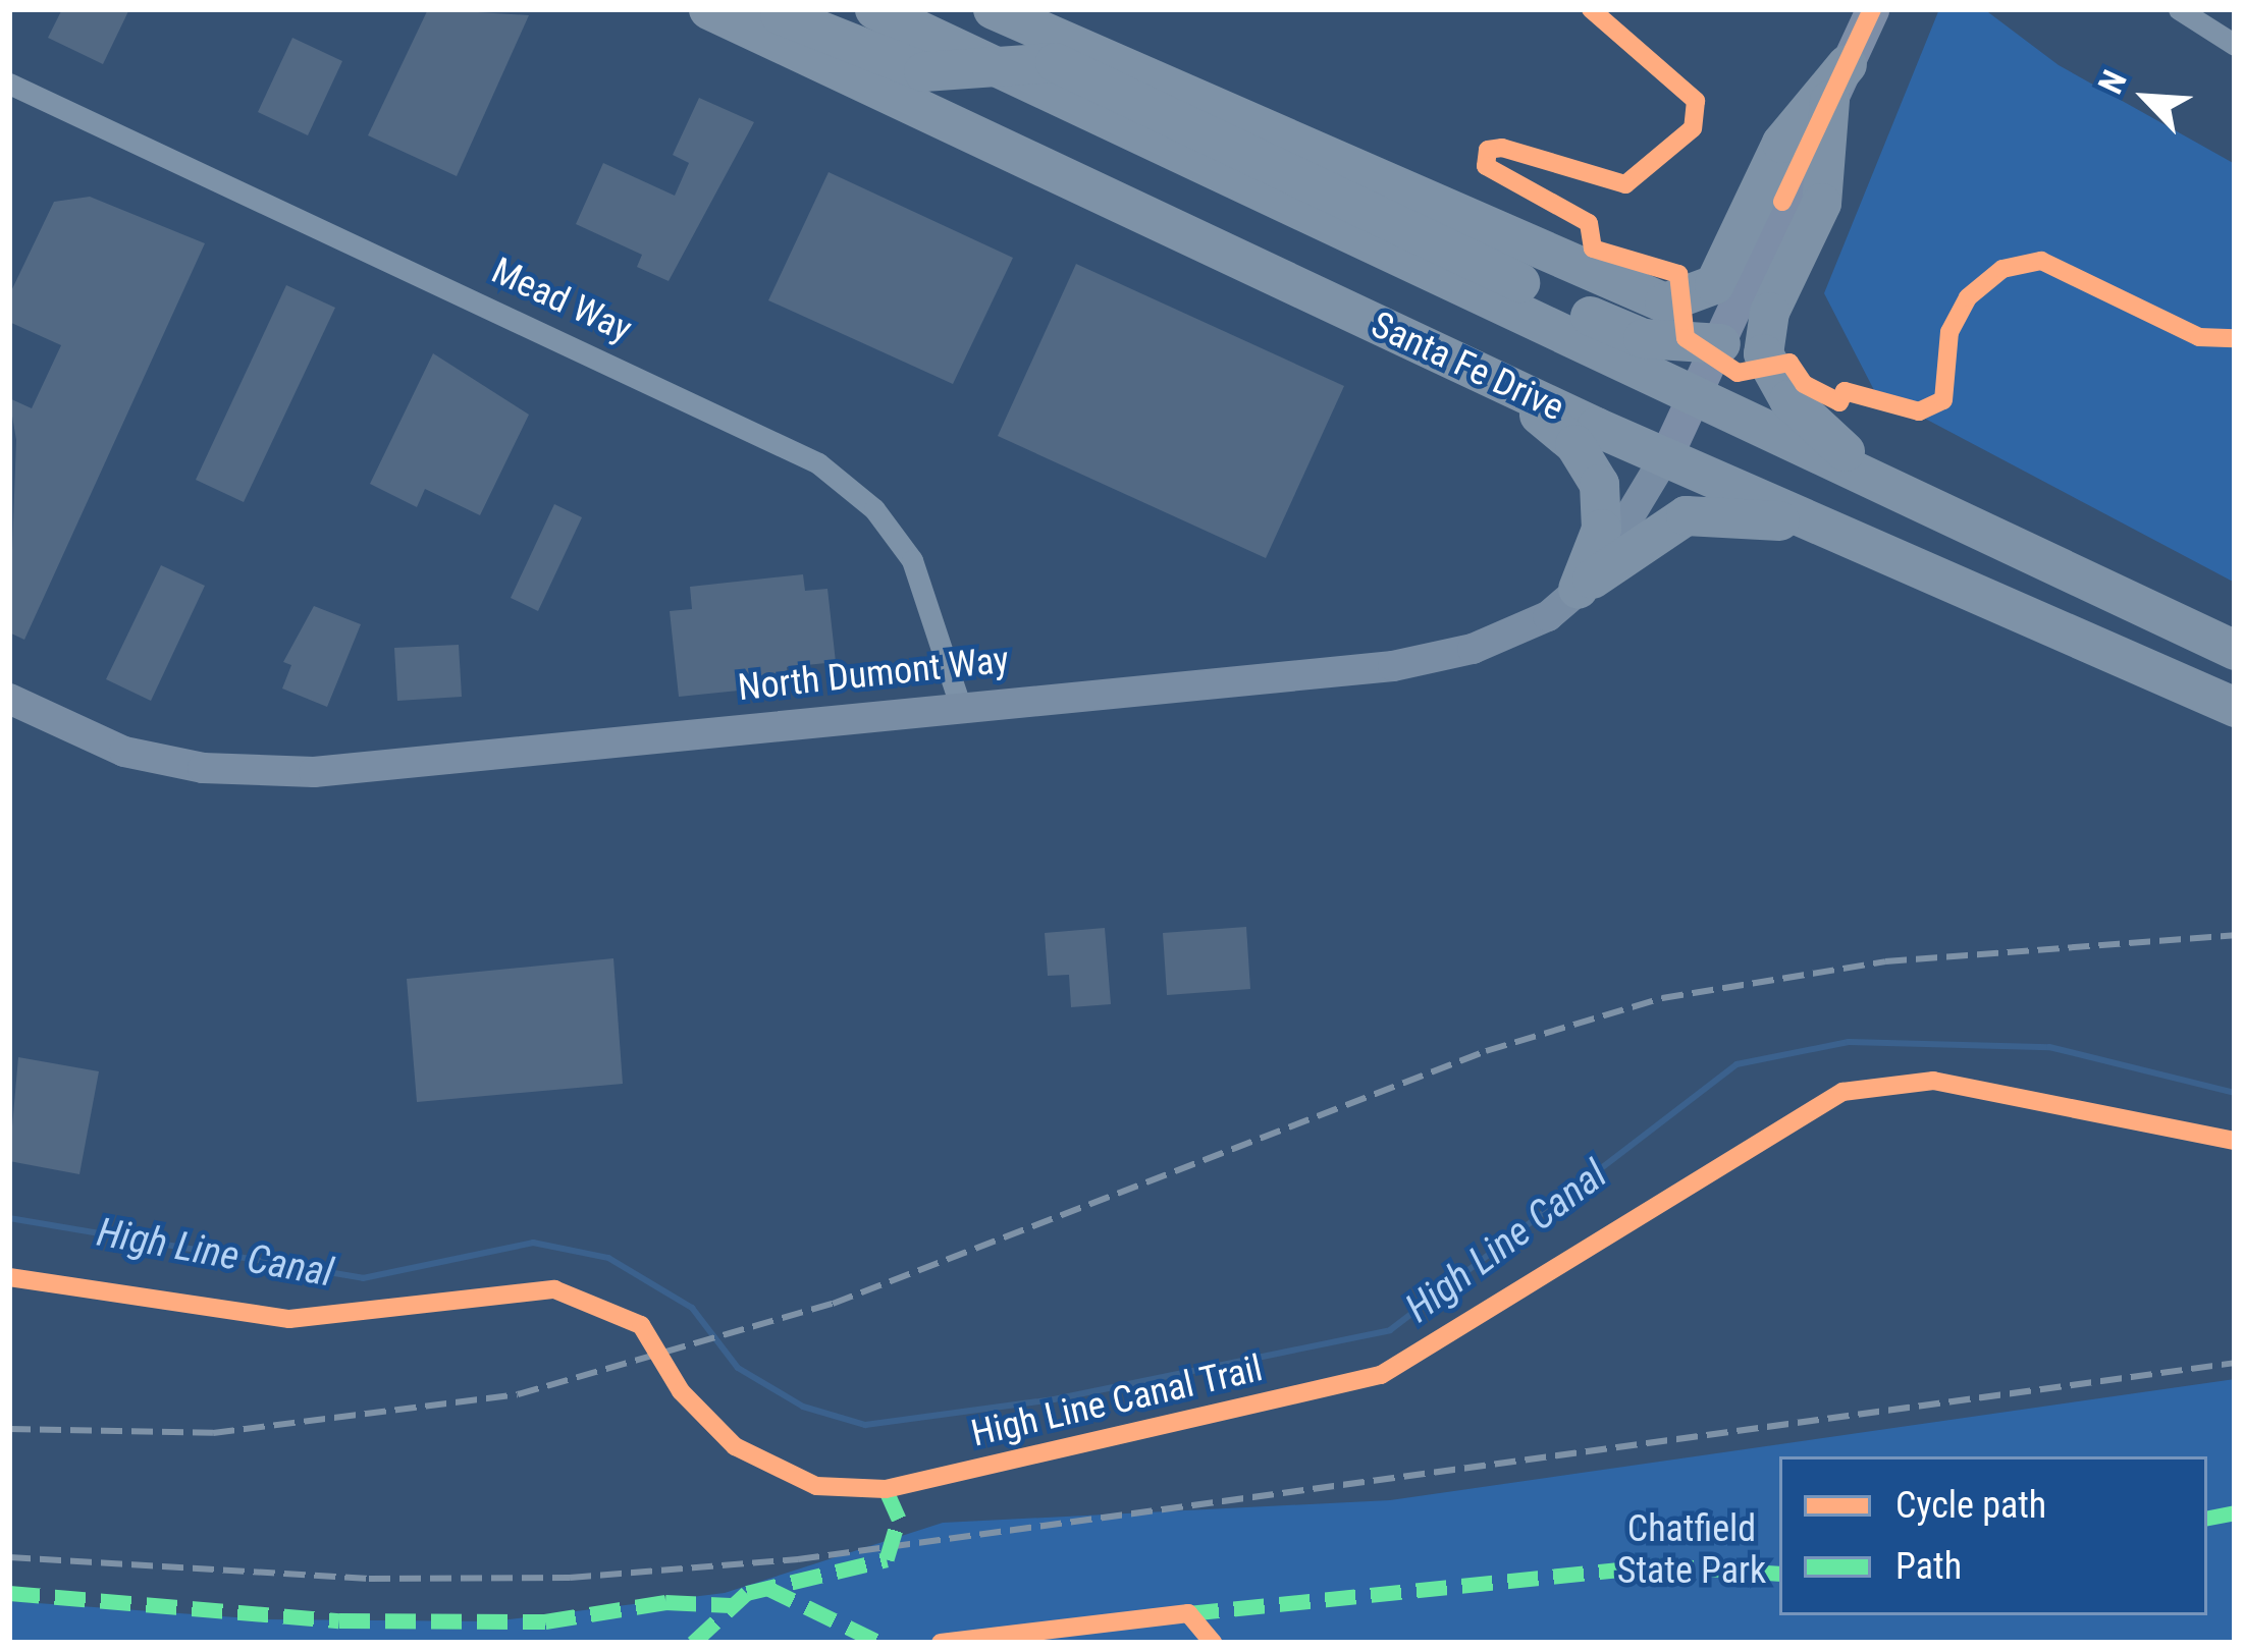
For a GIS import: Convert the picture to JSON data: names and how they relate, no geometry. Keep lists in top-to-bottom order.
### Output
{
  "streets": {
    "highway": ["Santa Fe Drive"],
    "street": ["Mead Way", "North Dumont Way"],
    "cycle path": ["High Line Canal Trail"]
  },
  "crossings": [
    ["Mead Way", "North Dumont Way"],
    ["Santa Fe Drive", "North Dumont Way"]
  ],
  "water": ["High Line Canal"],
  "parks": ["Chatfield State Park"],
  "legend": ["Cycle path", "Path"],
  "north": "top left"
}
